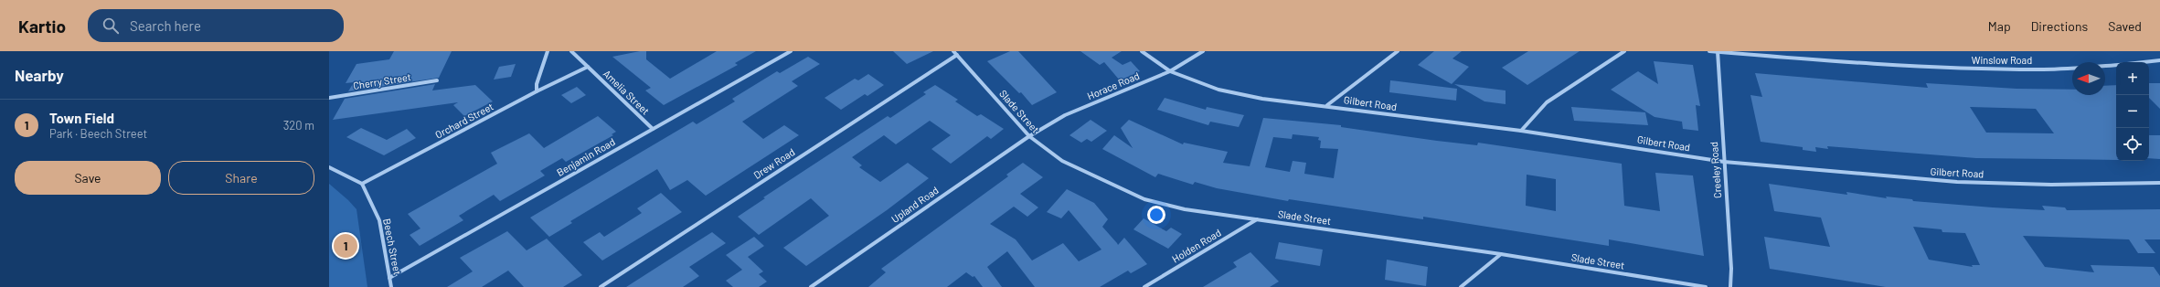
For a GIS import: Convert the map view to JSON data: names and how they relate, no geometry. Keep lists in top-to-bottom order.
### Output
{
  "streets": {
    "street": [
      "Winslow Road",
      "Cherry Street",
      "Horace Road",
      "Amelia Street",
      "Gilbert Road",
      "Slade Street",
      "Orchard Street",
      "Benjamin Road",
      "Drew Road",
      "Creeley Road",
      "Upland Road",
      "Holden Road",
      "Beech Street"
    ]
  },
  "crossings": [
    ["Winslow Road", "Creeley Road"],
    ["Horace Road", "Gilbert Road"],
    ["Horace Road", "Slade Street"],
    ["Horace Road", "Upland Road"],
    ["Amelia Street", "Benjamin Road"],
    ["Gilbert Road", "Creeley Road"],
    ["Slade Street", "Drew Road"],
    ["Slade Street", "Upland Road"],
    ["Slade Street", "Holden Road"],
    ["Orchard Street", "Beech Street"],
    ["Benjamin Road", "Beech Street"]
  ],
  "north": "left",
  "page": {
    "header": "Kartio",
    "search": "Search here",
    "nav": ["Map", "Directions", "Saved"],
    "heading": "Nearby",
    "map_buttons": ["+", "−"],
    "list": [
      {
        "mark": "1",
        "name": "Town Field",
        "note": "Park · Beech Street",
        "value": "320 m"
      }
    ],
    "buttons": ["Save", "Share"],
    "pins": "1"
  }
}
